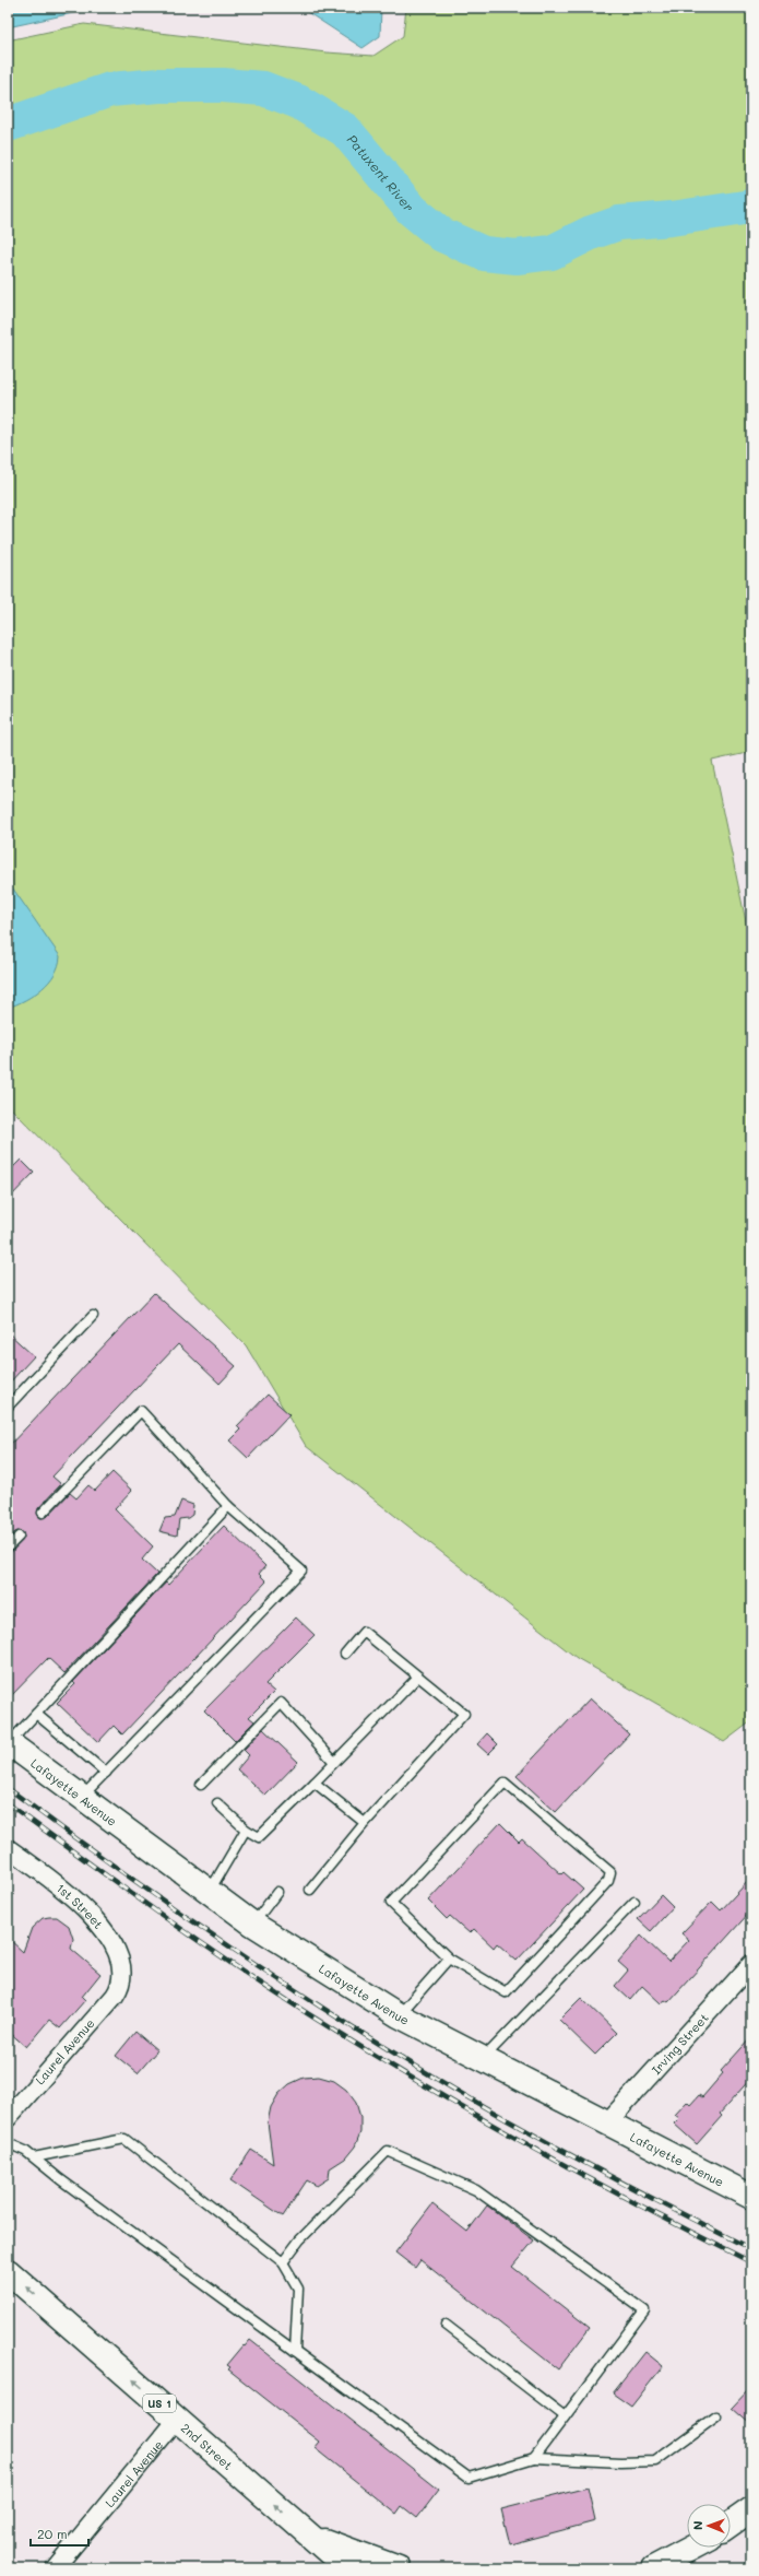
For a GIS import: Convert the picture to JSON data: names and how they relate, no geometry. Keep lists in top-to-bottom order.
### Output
{
  "streets": {
    "street": [
      "Lafayette Avenue",
      "1st Street",
      "Irving Street",
      "Laurel Avenue",
      "US 1",
      "2nd Street"
    ]
  },
  "crossings": [
    ["Lafayette Avenue", "Irving Street"],
    ["1st Street", "Laurel Avenue"],
    ["Laurel Avenue", "2nd Street"]
  ],
  "one_way": ["2nd Street"],
  "water": ["Patuxent River"],
  "scale_bar": "20 m",
  "north": "left"
}
